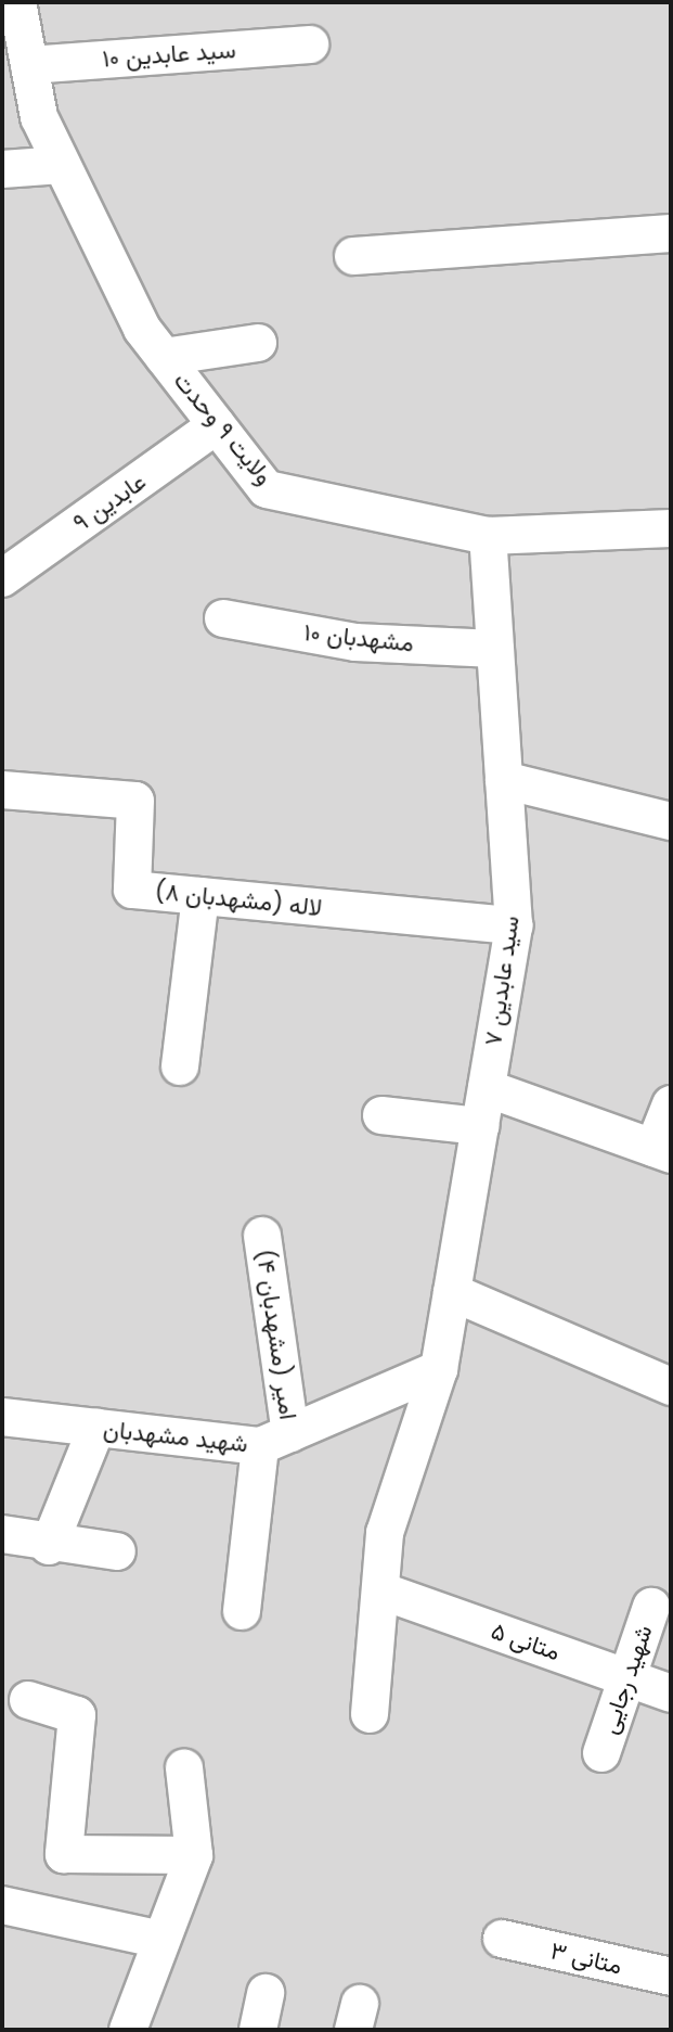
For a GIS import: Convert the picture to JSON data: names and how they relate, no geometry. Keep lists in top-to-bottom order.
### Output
{
  "streets": {
    "street": [
      "سید عابدین ۱۰",
      "ولایت ۹ وحدت",
      "عابدین ۹",
      "مشهدبان ۱۰",
      "لاله (مشهدبان ۸)",
      "سید عابدین ۷",
      "امیر (مشهدبان ۴)",
      "شهید مشهدبان",
      "متانی ۵",
      "شهید رجایی",
      "متانی ۳"
    ]
  },
  "crossings": [
    ["سید عابدین ۱۰", "ولایت ۹ وحدت"],
    ["ولایت ۹ وحدت", "عابدین ۹"],
    ["ولایت ۹ وحدت", "سید عابدین ۷"],
    ["مشهدبان ۱۰", "سید عابدین ۷"],
    ["لاله (مشهدبان ۸)", "سید عابدین ۷"],
    ["سید عابدین ۷", "شهید مشهدبان"],
    ["سید عابدین ۷", "متانی ۵"],
    ["امیر (مشهدبان ۴)", "شهید مشهدبان"],
    ["متانی ۵", "شهید رجایی"]
  ]
}
